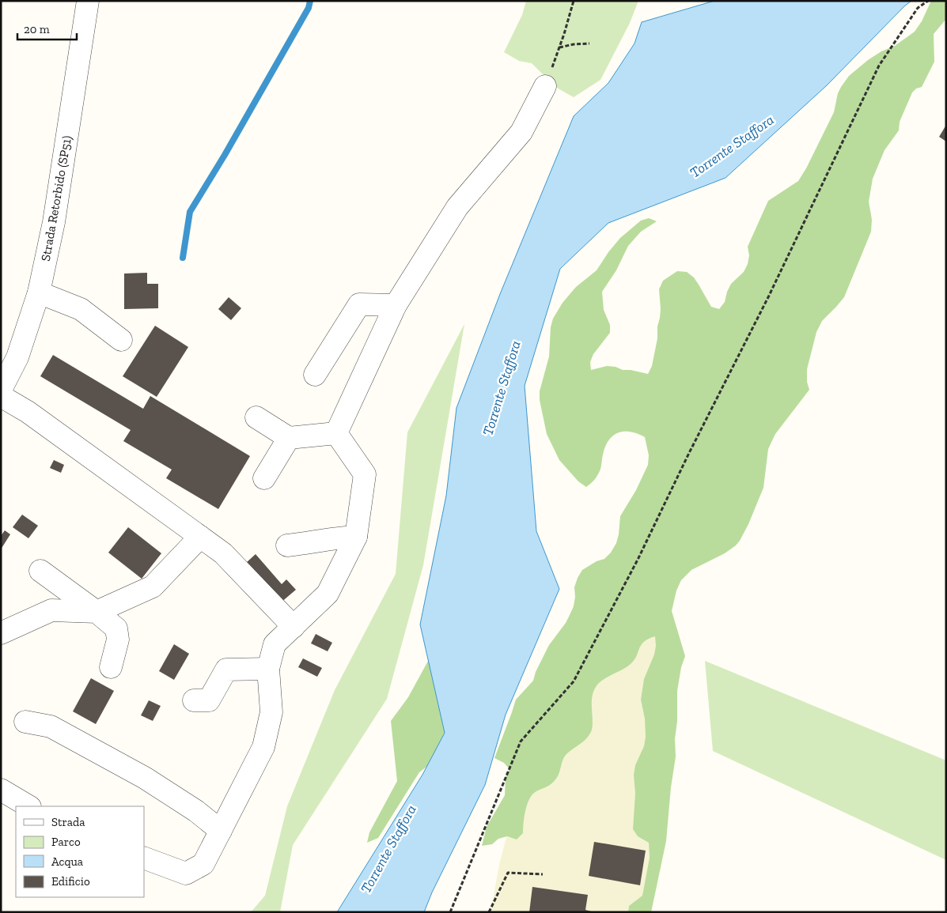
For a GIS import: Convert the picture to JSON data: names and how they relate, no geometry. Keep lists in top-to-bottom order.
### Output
{
  "streets": {
    "street": ["Strada Retorbido (SP51)"]
  },
  "water": ["Torrente Staffora"],
  "legend": [
    "Strada",
    "Parco",
    "Acqua",
    "Edificio"
  ],
  "scale_bar": "20 m"
}
